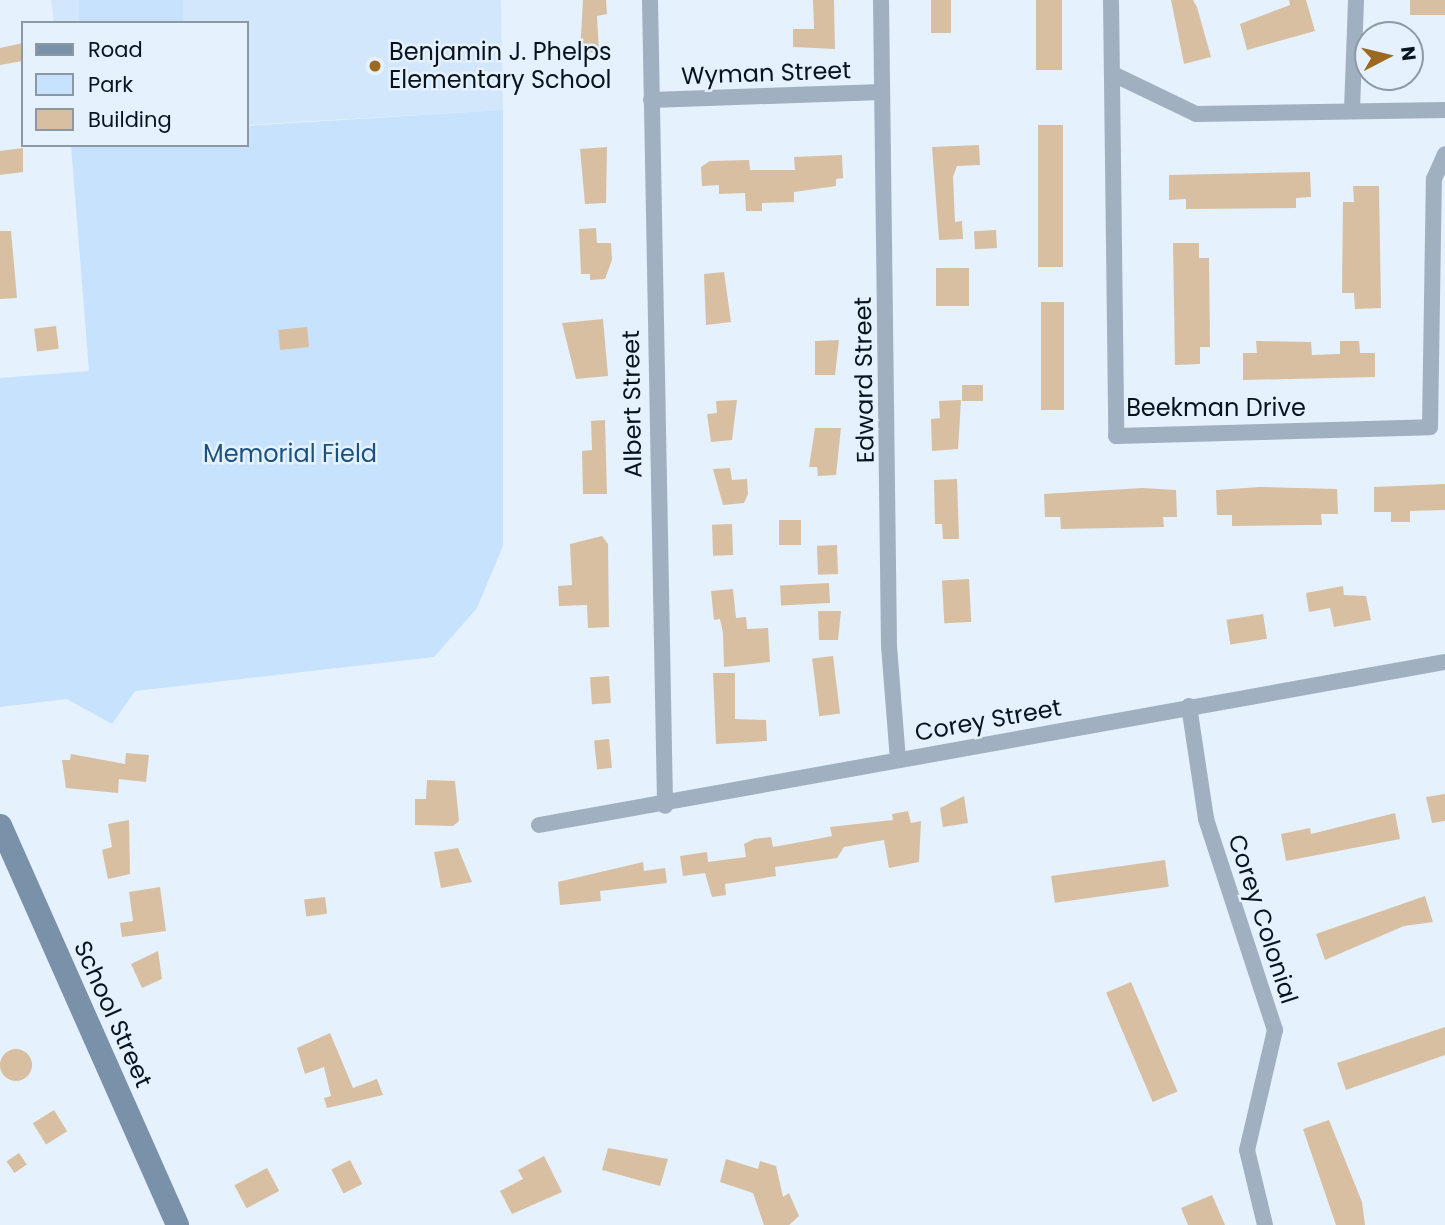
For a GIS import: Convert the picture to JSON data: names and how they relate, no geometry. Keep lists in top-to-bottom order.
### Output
{
  "streets": {
    "street": [
      "Wyman Street",
      "Edward Street",
      "Albert Street",
      "Beekman Drive",
      "Corey Street",
      "Corey Colonial",
      "School Street"
    ]
  },
  "crossings": [
    ["Wyman Street", "Edward Street"],
    ["Wyman Street", "Albert Street"],
    ["Edward Street", "Corey Street"],
    ["Albert Street", "Corey Street"],
    ["Corey Street", "Corey Colonial"]
  ],
  "parks": ["Memorial Field"],
  "places": ["Benjamin J. Phelps Elementary School"],
  "legend": ["Road", "Park", "Building"],
  "north": "right"
}
